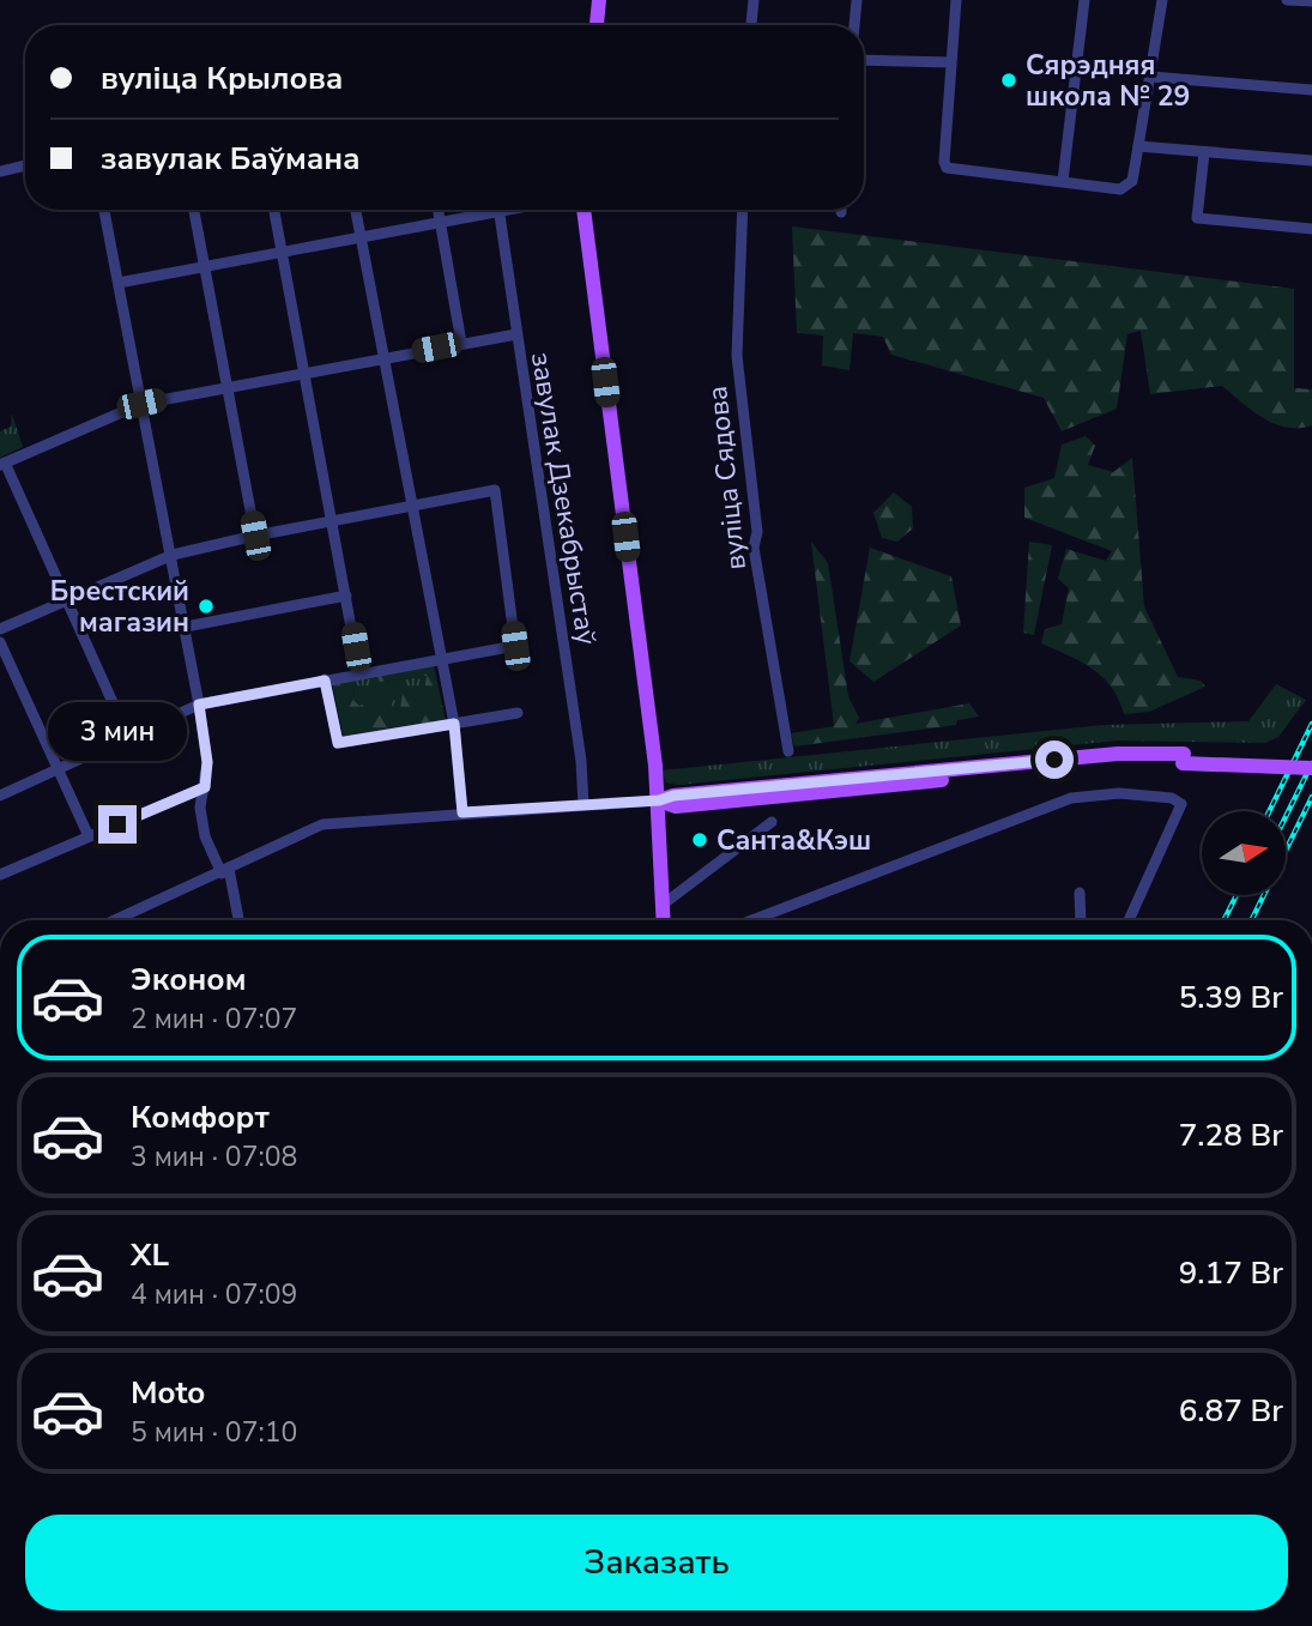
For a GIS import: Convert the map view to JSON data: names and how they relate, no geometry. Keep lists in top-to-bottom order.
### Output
{
  "streets": {
    "street": ["вуліца Сядова", "завулак Дзекабрыстаў"]
  },
  "places": ["Сярэдняя школа № 29", "Брестский магазин", "Санта&Кэш"],
  "north": "right",
  "page": {
    "banner": ["вуліца Крылова", "завулак Баўмана"],
    "bubble": "3 мин",
    "list": [
      {
        "name": "Эконом",
        "note": "2 мин · 07:07",
        "value": "5.39 Br"
      },
      {
        "name": "Комфорт",
        "note": "3 мин · 07:08",
        "value": "7.28 Br"
      },
      {
        "name": "XL",
        "note": "4 мин · 07:09",
        "value": "9.17 Br"
      },
      {
        "name": "Moto",
        "note": "5 мин · 07:10",
        "value": "6.87 Br"
      }
    ],
    "buttons": "Заказать"
  }
}
